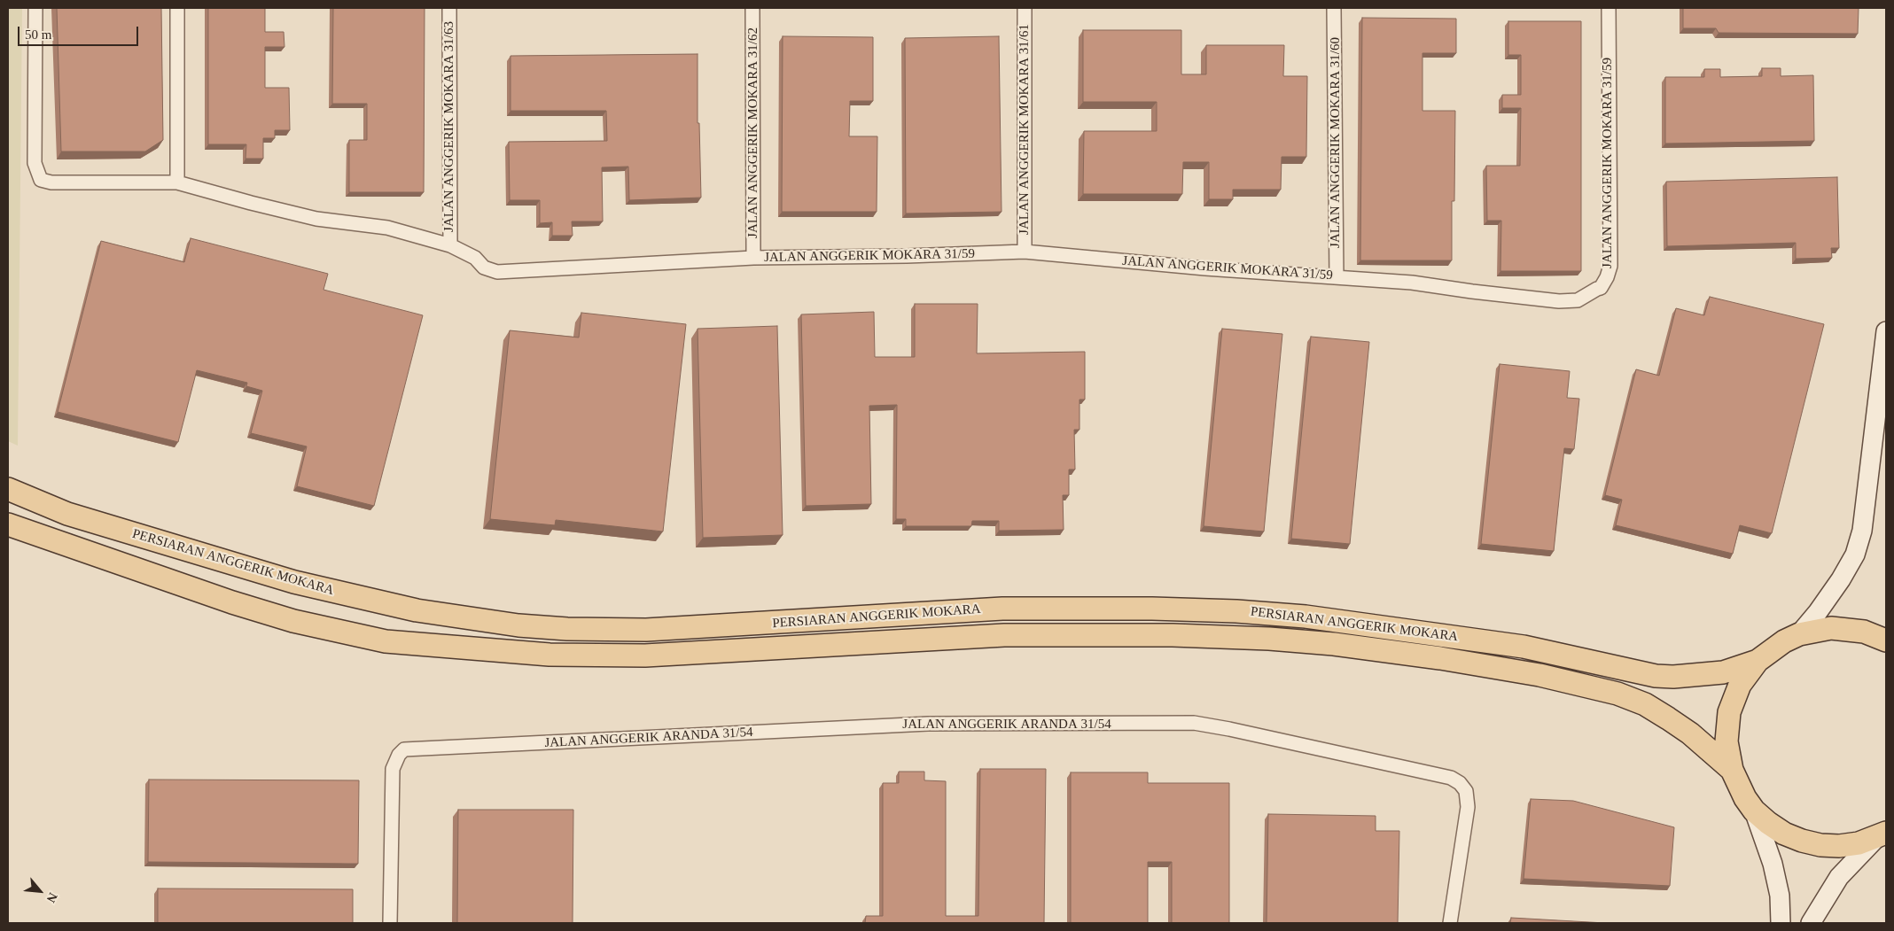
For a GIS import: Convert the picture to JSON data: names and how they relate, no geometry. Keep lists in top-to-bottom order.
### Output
{
  "streets": {
    "main road": ["PERSIARAN ANGGERIK MOKARA"],
    "street": [
      "JALAN ANGGERIK MOKARA 31/63",
      "JALAN ANGGERIK MOKARA 31/61",
      "JALAN ANGGERIK MOKARA 31/62",
      "JALAN ANGGERIK MOKARA 31/60",
      "JALAN ANGGERIK MOKARA 31/59",
      "JALAN ANGGERIK ARANDA 31/54"
    ]
  },
  "crossings": [
    ["JALAN ANGGERIK MOKARA 31/63", "JALAN ANGGERIK MOKARA 31/59"],
    ["JALAN ANGGERIK MOKARA 31/61", "JALAN ANGGERIK MOKARA 31/59"],
    ["JALAN ANGGERIK MOKARA 31/62", "JALAN ANGGERIK MOKARA 31/59"],
    ["JALAN ANGGERIK MOKARA 31/60", "JALAN ANGGERIK MOKARA 31/59"]
  ],
  "scale_bar": "50 m",
  "north": "bottom right"
}
